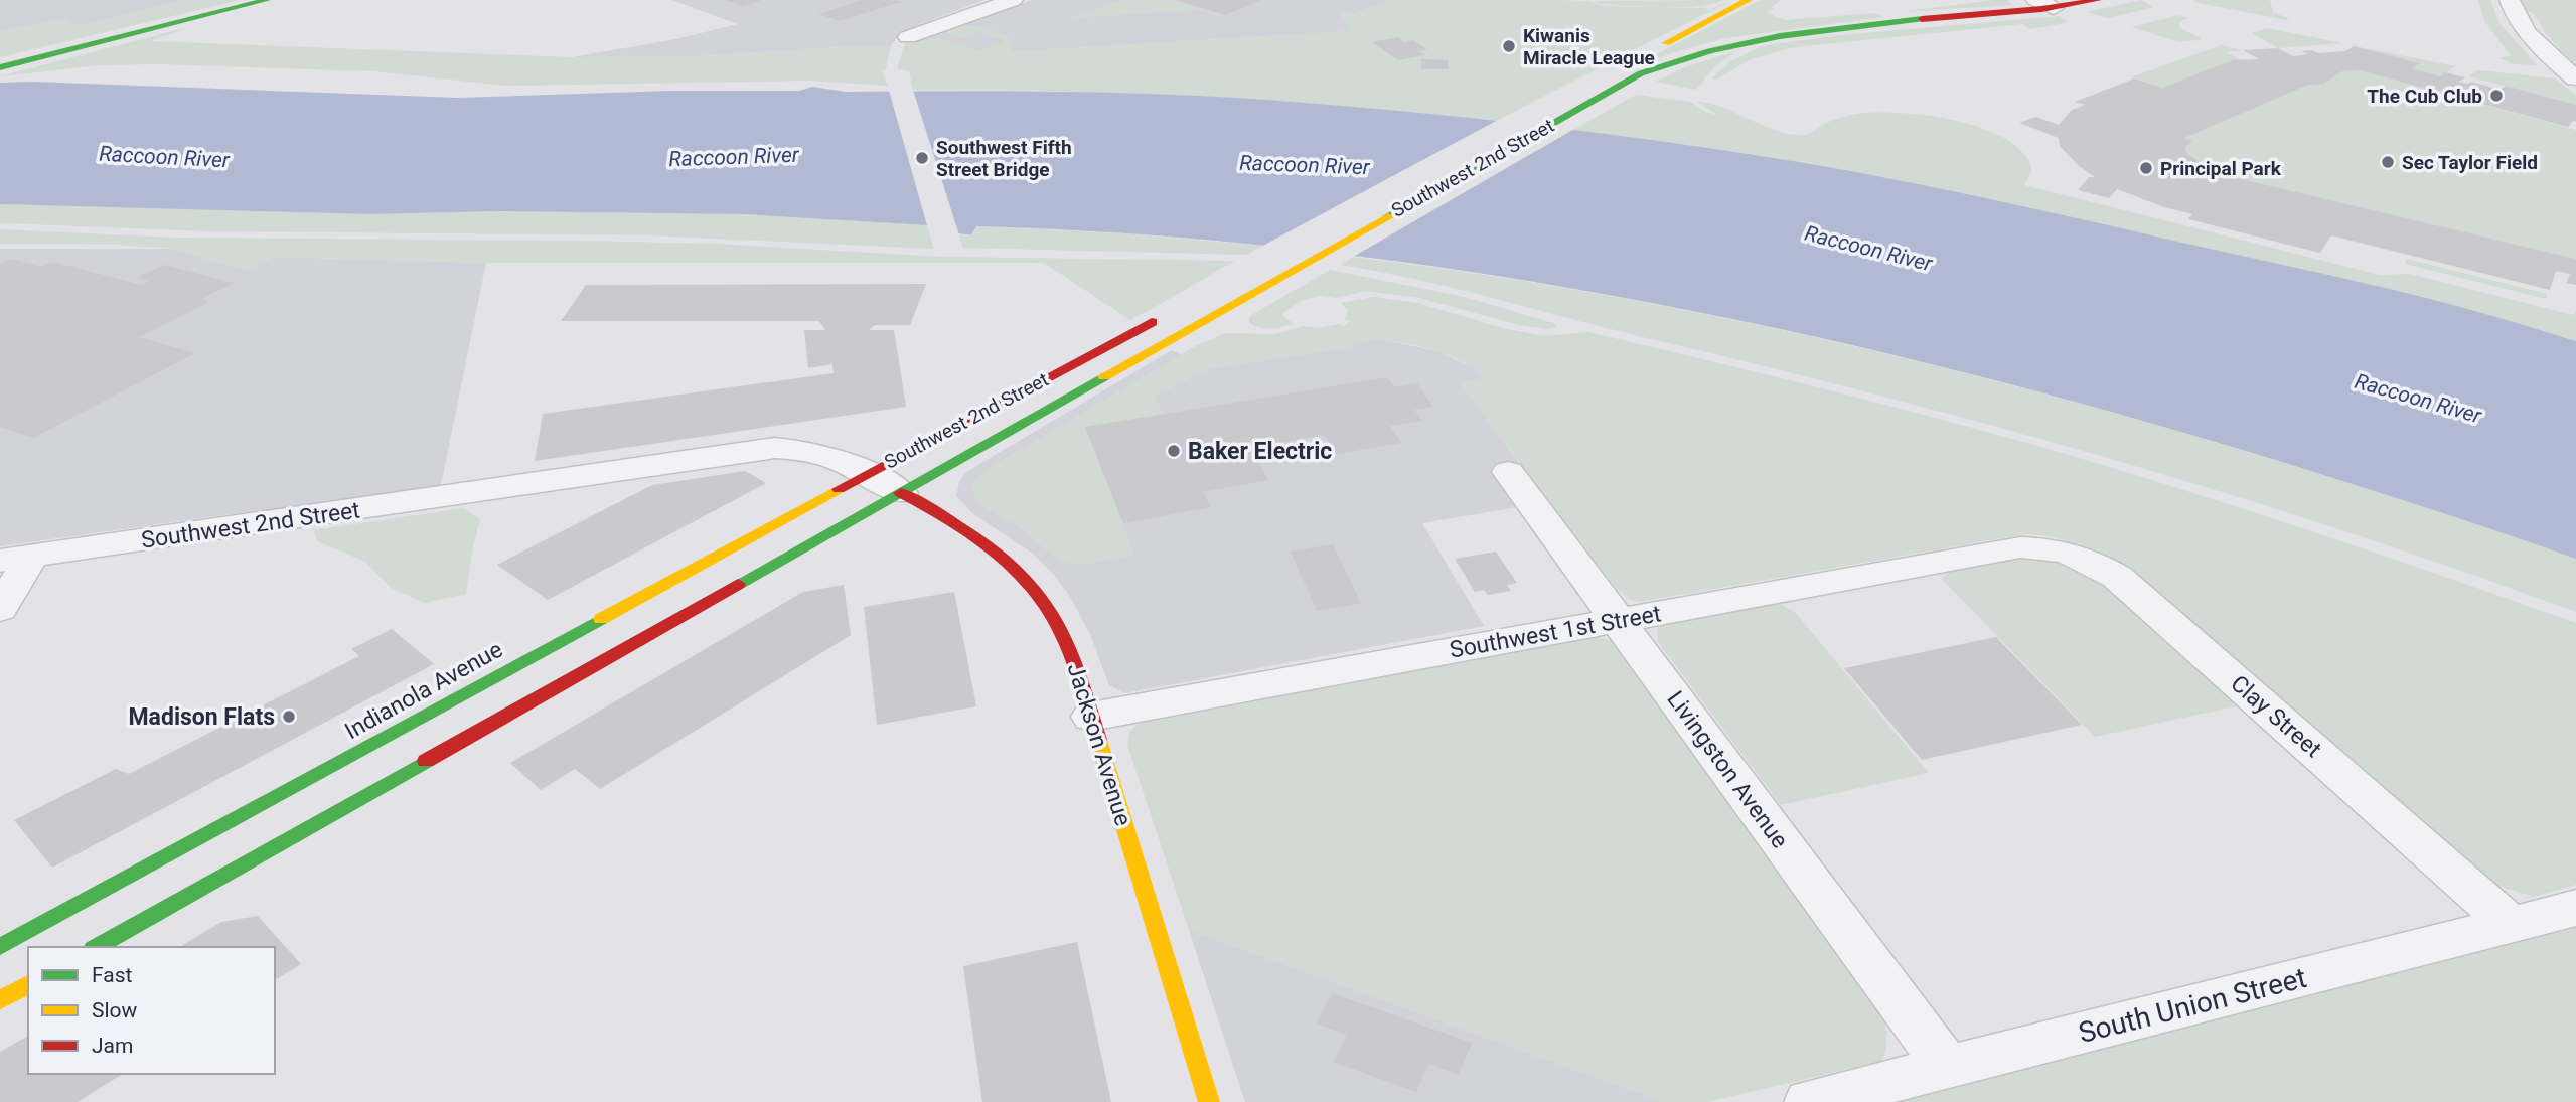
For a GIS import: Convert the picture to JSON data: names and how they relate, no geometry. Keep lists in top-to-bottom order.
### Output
{
  "streets": {
    "main road": ["Southwest 2nd Street", "Indianola Avenue", "Jackson Avenue"],
    "street": [
      "Southwest 1st Street",
      "Clay Street",
      "Livingston Avenue",
      "South Union Street"
    ]
  },
  "crossings": [
    ["Southwest 2nd Street", "Indianola Avenue"],
    ["Southwest 2nd Street", "Jackson Avenue"],
    ["Southwest 1st Street", "Clay Street"],
    ["Southwest 1st Street", "Jackson Avenue"],
    ["Southwest 1st Street", "Livingston Avenue"],
    ["Indianola Avenue", "Jackson Avenue"],
    ["Clay Street", "South Union Street"],
    ["Livingston Avenue", "South Union Street"]
  ],
  "water": ["Raccoon River"],
  "places": [
    "Kiwanis Miracle League",
    "The Cub Club",
    "Southwest Fifth Street Bridge",
    "Sec Taylor Field",
    "Principal Park",
    "Baker Electric",
    "Madison Flats"
  ],
  "legend": ["Fast", "Slow", "Jam"]
}
